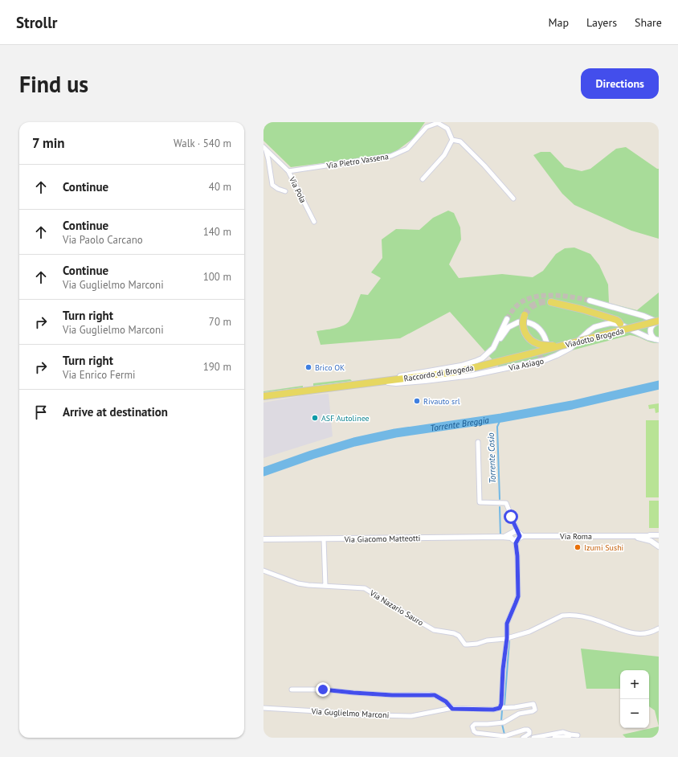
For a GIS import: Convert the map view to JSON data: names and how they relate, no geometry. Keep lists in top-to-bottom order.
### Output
{
  "streets": {
    "main road": ["Viadotto Brogeda", "Via Asiago", "Raccordo di Brogeda"],
    "street": [
      "Via Pietro Vassena",
      "Via Pola",
      "Via Roma",
      "Via Giacomo Matteotti",
      "Via Nazario Sauro",
      "Via Guglielmo Marconi"
    ]
  },
  "crossings": [
    ["Via Pietro Vassena", "Via Pola"],
    ["Viadotto Brogeda", "Raccordo di Brogeda"],
    ["Via Asiago", "Raccordo di Brogeda"]
  ],
  "water": ["Torrente Breggia", "Torrente Cosio"],
  "places": [
    "Brico OK",
    "Rivauto srl",
    "ASF Autolinee",
    "Izumi Sushi"
  ],
  "page": {
    "header": "Strollr",
    "nav": ["Map", "Layers", "Share"],
    "buttons": "Directions",
    "title": "Find us",
    "heading": ["7 min", "Walk · 540 m"],
    "list": [
      ["Continue", "40 m"],
      ["Continue", "Via Paolo Carcano", "140 m"],
      ["Continue", "Via Guglielmo Marconi", "100 m"],
      ["Turn right", "Via Guglielmo Marconi", "70 m"],
      ["Turn right", "Via Enrico Fermi", "190 m"],
      "Arrive at destination"
    ],
    "map_buttons": ["+", "−"]
  }
}
